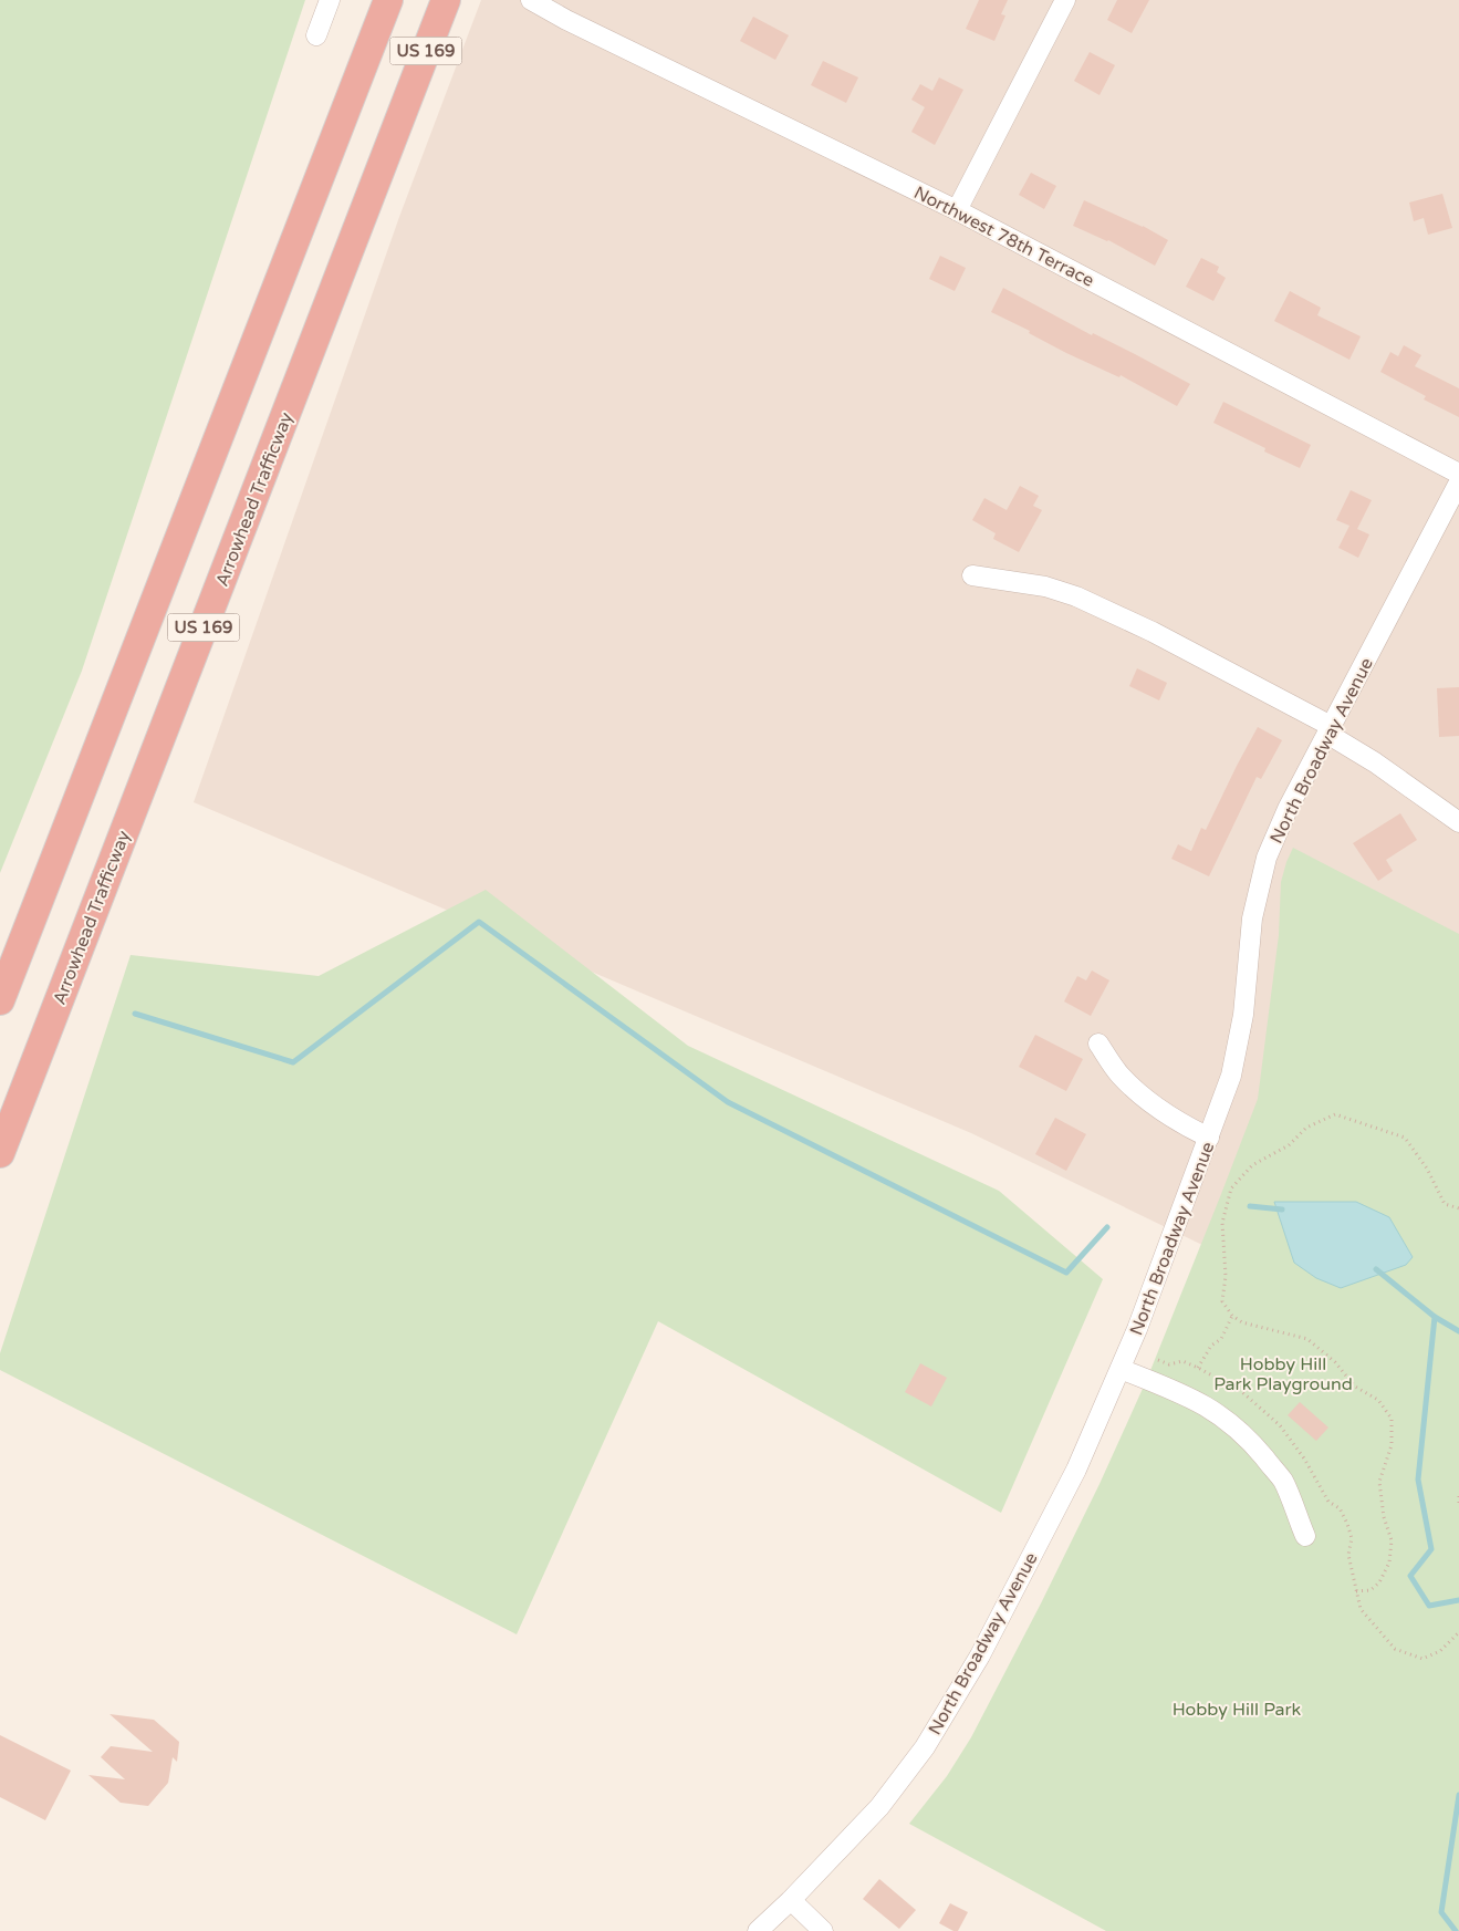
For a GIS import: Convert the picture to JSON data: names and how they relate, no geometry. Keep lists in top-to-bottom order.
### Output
{
  "streets": {
    "highway": ["US 169", "Arrowhead Trafficway"],
    "street": ["Northwest 78th Terrace", "North Broadway Avenue"]
  },
  "parks": ["Hobby Hill Park Playground", "Hobby Hill Park"]
}
